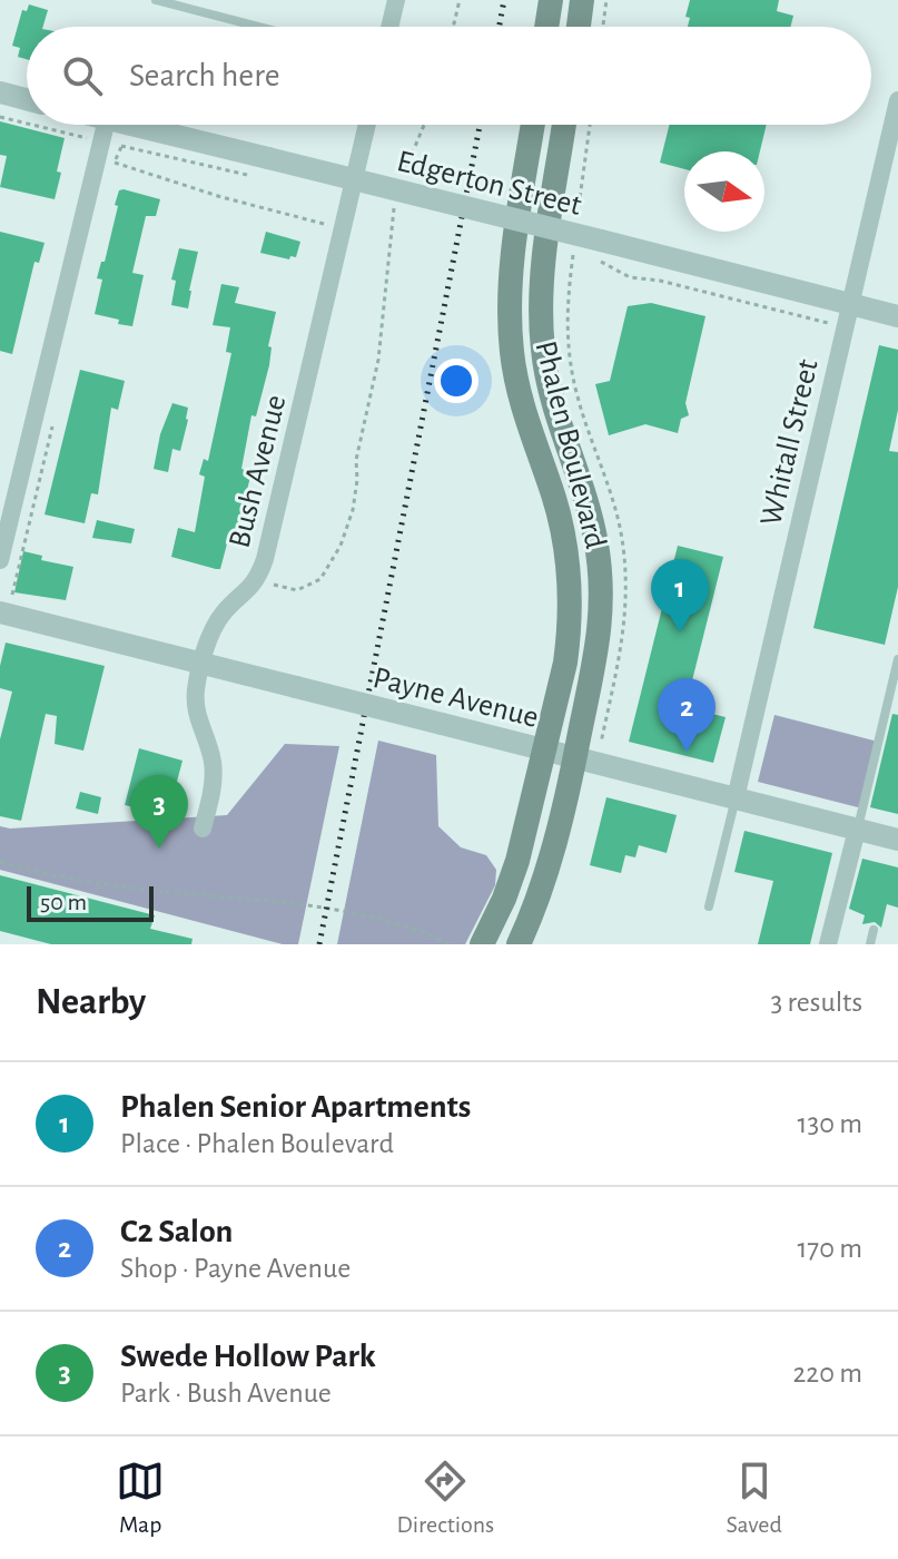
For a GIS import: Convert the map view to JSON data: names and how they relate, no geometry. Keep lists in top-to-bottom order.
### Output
{
  "streets": {
    "main road": ["Phalen Boulevard"],
    "street": [
      "Edgerton Street",
      "Whitall Street",
      "Bush Avenue",
      "Payne Avenue"
    ]
  },
  "crossings": [
    ["Edgerton Street", "Whitall Street"],
    ["Whitall Street", "Payne Avenue"],
    ["Phalen Boulevard", "Payne Avenue"],
    ["Bush Avenue", "Payne Avenue"]
  ],
  "scale_bar": "50 m",
  "north": "right",
  "page": {
    "search": "Search here",
    "pins": ["1", "2", "3"],
    "scale": "50 m",
    "heading": ["Nearby", "3 results"],
    "list": [
      {
        "mark": "1",
        "name": "Phalen Senior Apartments",
        "note": "Place · Phalen Boulevard",
        "value": "130 m"
      },
      {
        "mark": "2",
        "name": "C2 Salon",
        "note": "Shop · Payne Avenue",
        "value": "170 m"
      },
      {
        "mark": "3",
        "name": "Swede Hollow Park",
        "note": "Park · Bush Avenue",
        "value": "220 m"
      }
    ],
    "nav": ["Map", "Directions", "Saved"]
  }
}
